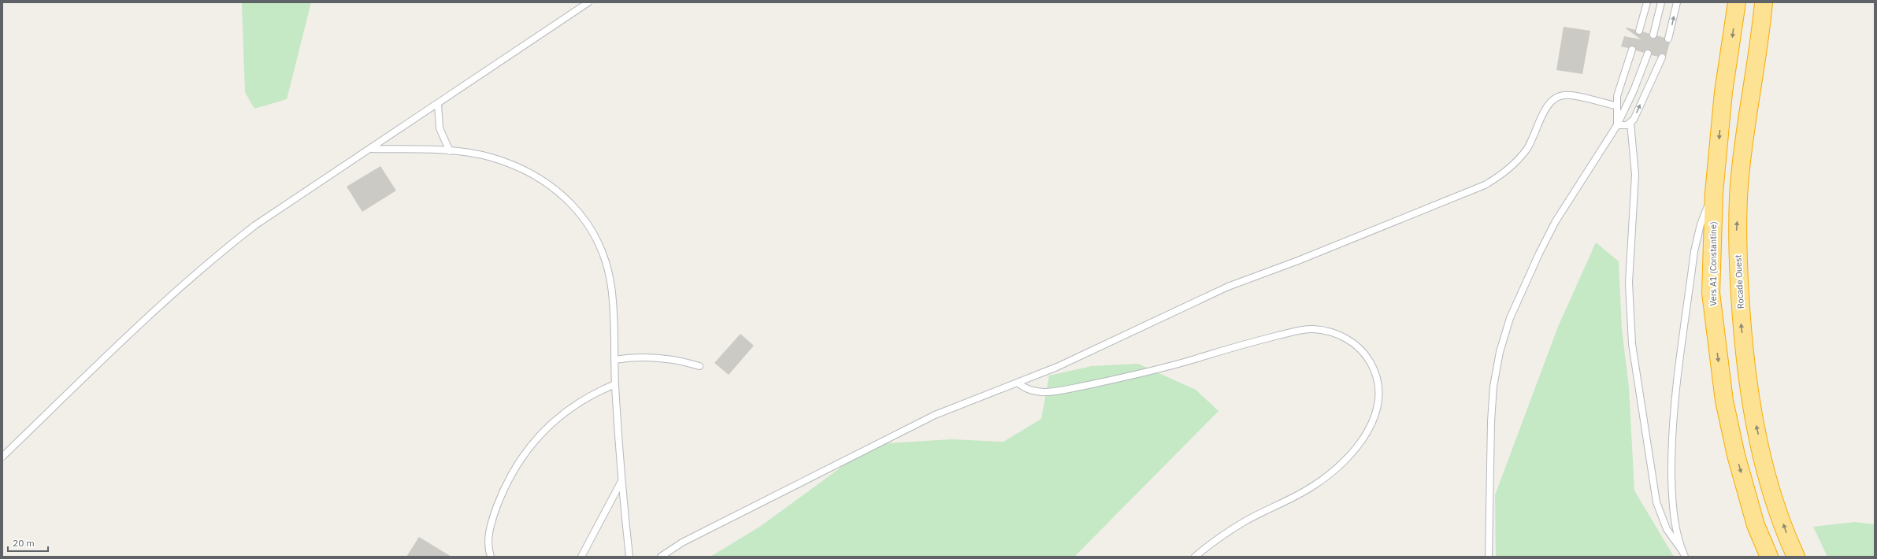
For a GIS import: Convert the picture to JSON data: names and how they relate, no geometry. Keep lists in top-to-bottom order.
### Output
{
  "streets": {
    "highway": ["Vers A1 (Constantine)", "Rocade Ouest"]
  },
  "one_way": ["Vers A1 (Constantine)", "Rocade Ouest"],
  "scale_bar": "20 m"
}
